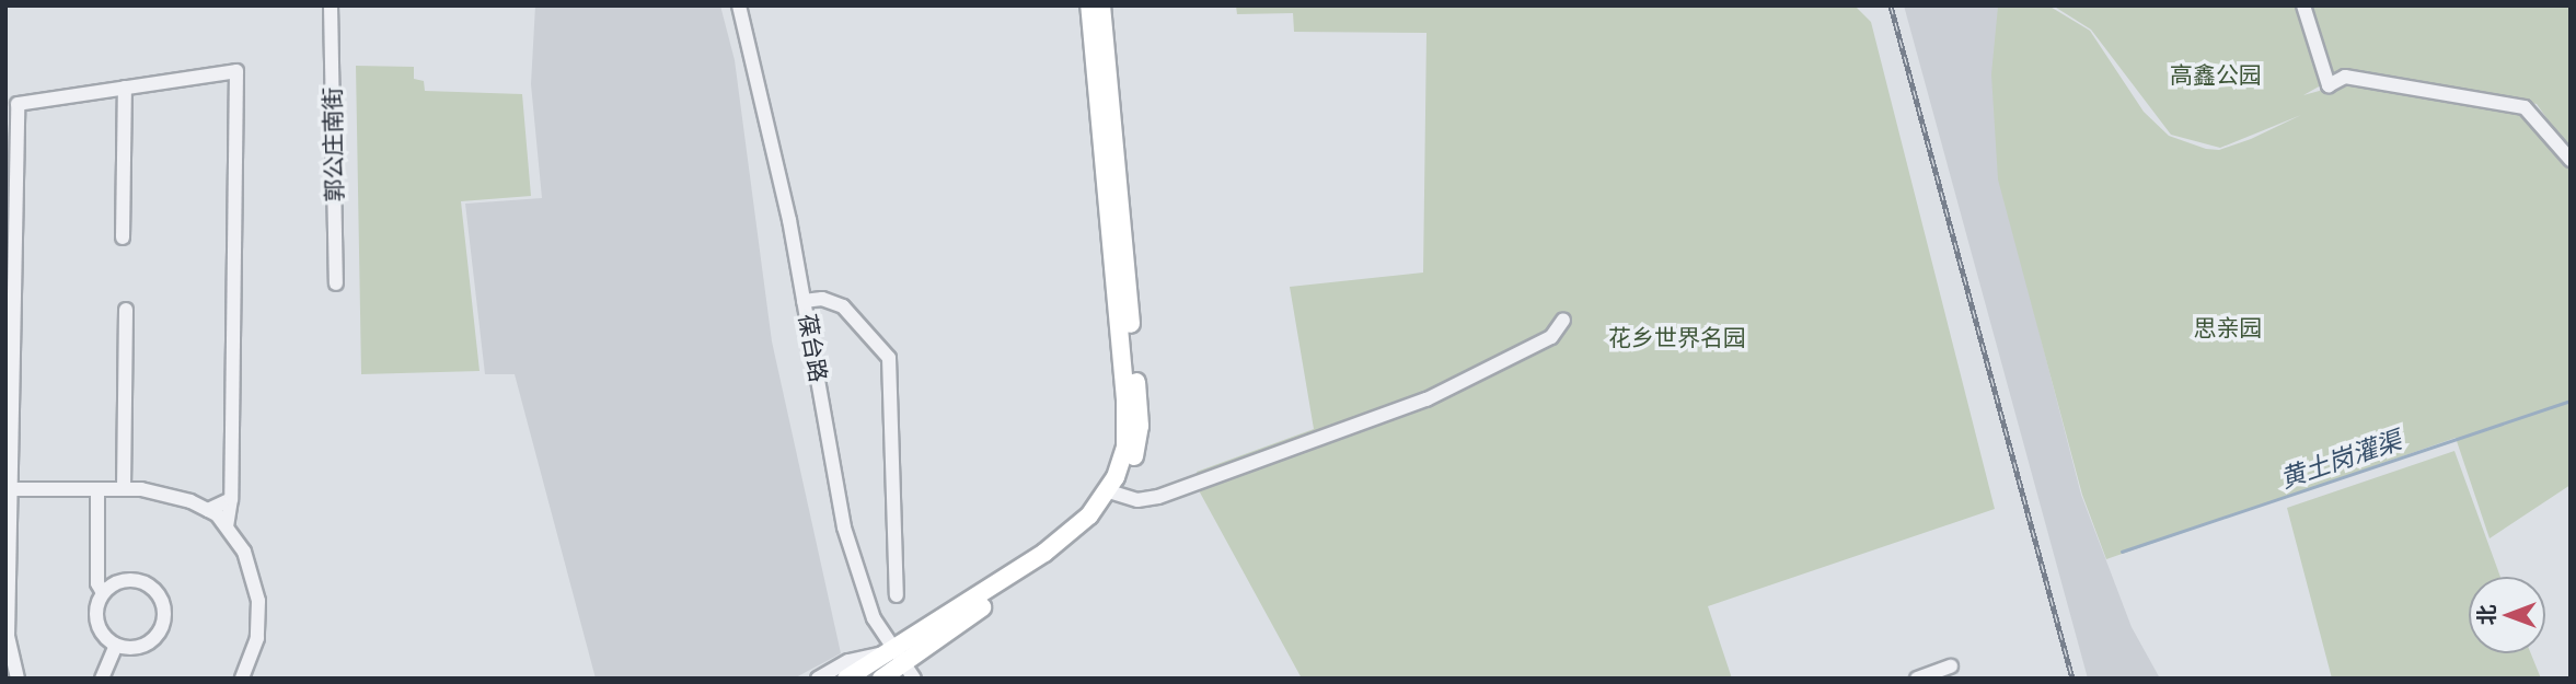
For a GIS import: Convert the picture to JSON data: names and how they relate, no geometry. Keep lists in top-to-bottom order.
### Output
{
  "streets": {
    "street": ["郭公庄南街", "葆台路"]
  },
  "water": ["黄土岗灌渠"],
  "parks": ["高鑫公园", "思亲园", "花乡世界名园"],
  "north": "left"
}
